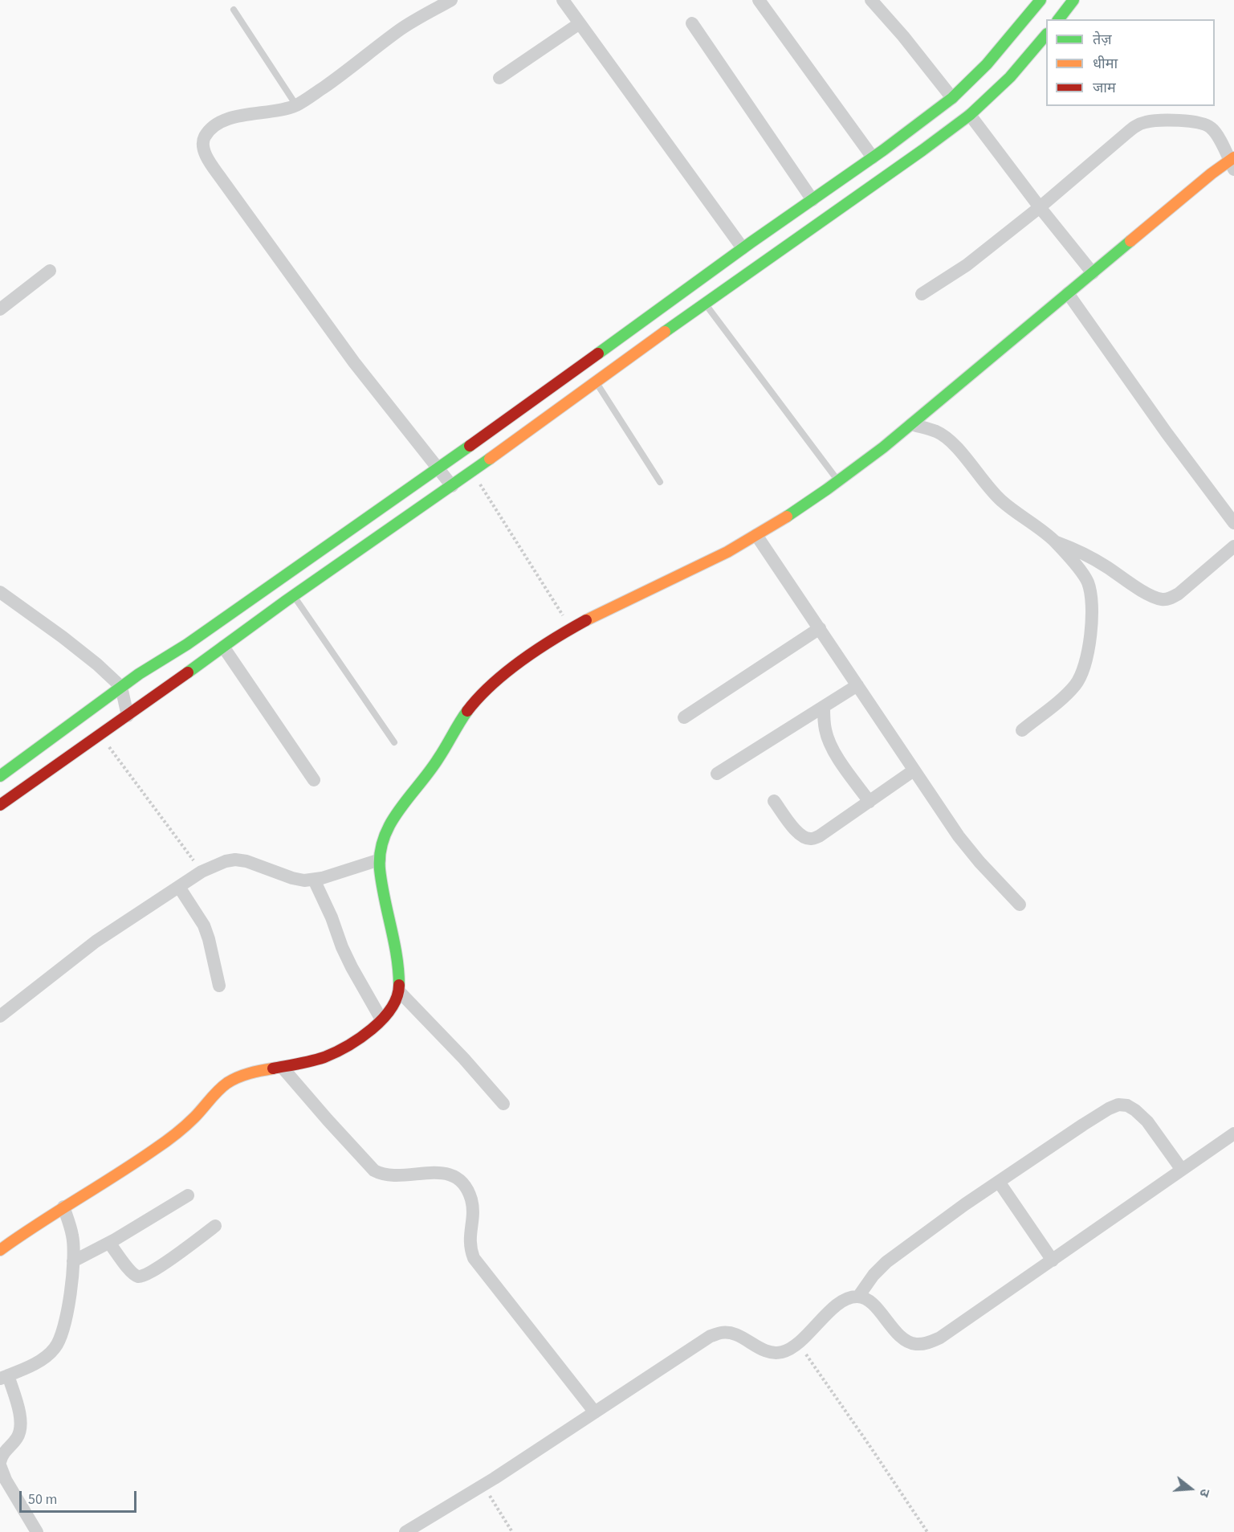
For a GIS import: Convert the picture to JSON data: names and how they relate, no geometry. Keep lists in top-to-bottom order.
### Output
{
  "legend": ["तेज़", "धीमा", "जाम"],
  "scale_bar": "50 m",
  "north": "right"
}
